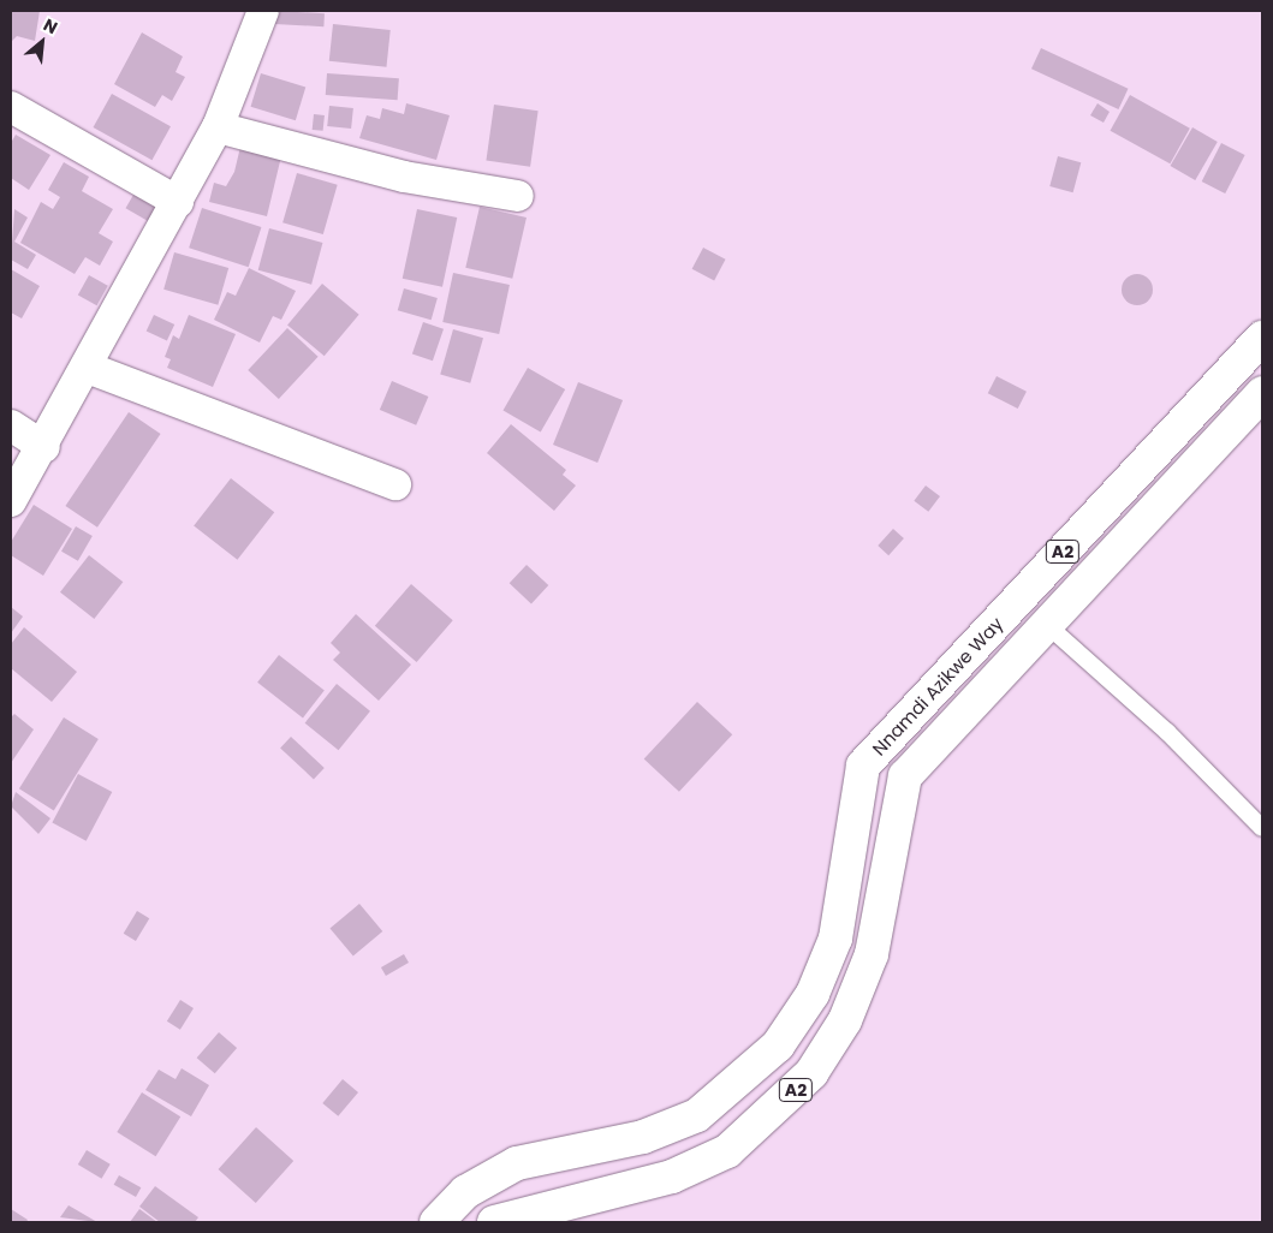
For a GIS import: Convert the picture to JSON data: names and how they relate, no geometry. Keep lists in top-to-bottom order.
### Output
{
  "streets": {
    "highway": ["A2", "Nnamdi Azikwe Way"]
  },
  "north": "top right"
}
